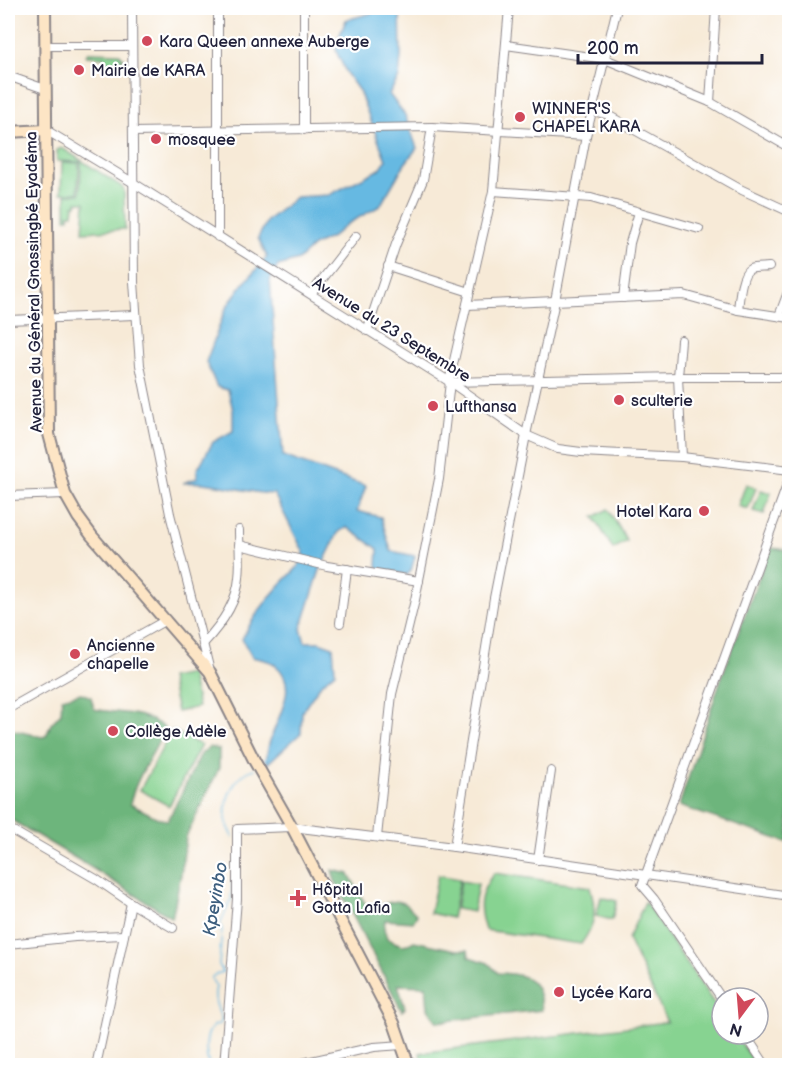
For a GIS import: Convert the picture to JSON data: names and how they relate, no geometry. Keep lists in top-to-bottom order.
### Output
{
  "streets": {
    "main road": ["Avenue du Général Gnassingbé Eyadéma"],
    "street": ["Avenue du 23 Septembre"]
  },
  "crossings": [
    ["Avenue du Général Gnassingbé Eyadéma", "Avenue du 23 Septembre"]
  ],
  "water": ["Kpeyinbo"],
  "places": {
    "other": [
      "Kara Queen annexe Auberge",
      "Mairie de KARA",
      "WINNER'S CHAPEL KARA",
      "mosquee",
      "sculterie",
      "Lufthansa",
      "Hotel Kara",
      "Ancienne chapelle",
      "Collège Adèle",
      "Lycée Kara"
    ],
    "health": ["Hôpital Gotta Lafia"]
  },
  "scale_bar": "200 m",
  "north": "bottom"
}
